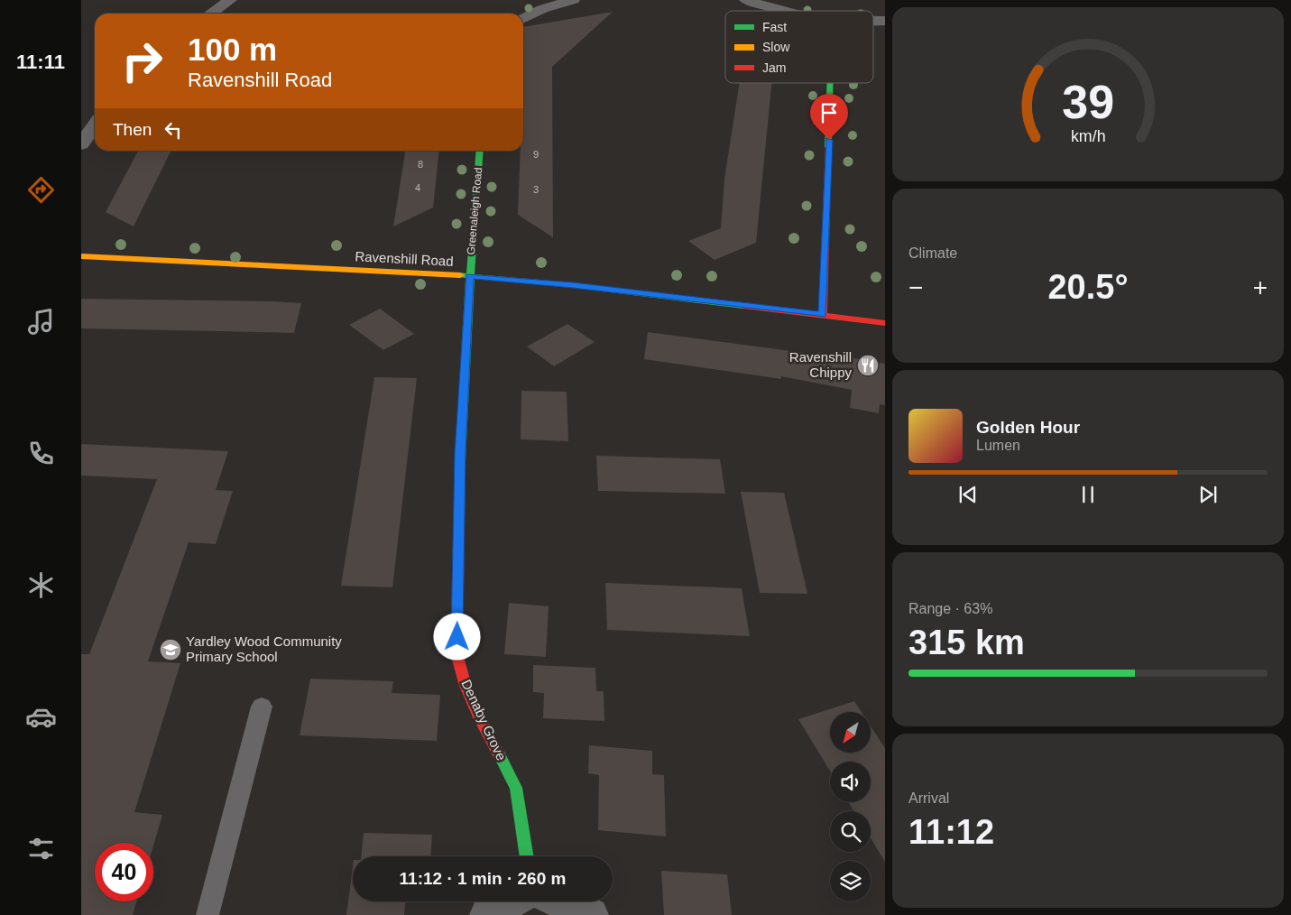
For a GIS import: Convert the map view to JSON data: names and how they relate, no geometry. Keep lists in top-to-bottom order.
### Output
{
  "streets": {
    "street": ["Greenaleigh Road", "Ravenshill Road", "Denaby Grove"]
  },
  "crossings": [
    ["Greenaleigh Road", "Ravenshill Road"],
    ["Greenaleigh Road", "Denaby Grove"],
    ["Ravenshill Road", "Denaby Grove"]
  ],
  "places": {
    "restaurant": ["Ravenshill Chippy"],
    "school or university": ["Yardley Wood Community Primary School"]
  },
  "house_numbers": [
    "9",
    "8",
    "4",
    "3"
  ],
  "legend": ["Fast", "Slow", "Jam"],
  "north": "bottom left",
  "page": {
    "tabs": "11:11",
    "turn": ["100 m", "Ravenshill Road"],
    "then": "Then",
    "tile": [
      "Climate",
      ["Range · 63%", "315 km"],
      ["Arrival", "11:12"]
    ],
    "heat": ["−", "20.5°", "+"],
    "song": ["Golden Hour", "Lumen"],
    "limit": "40",
    "trip": "11:12 · 1 min · 260 m",
    "gauge": ["39", "km/h"]
  }
}
